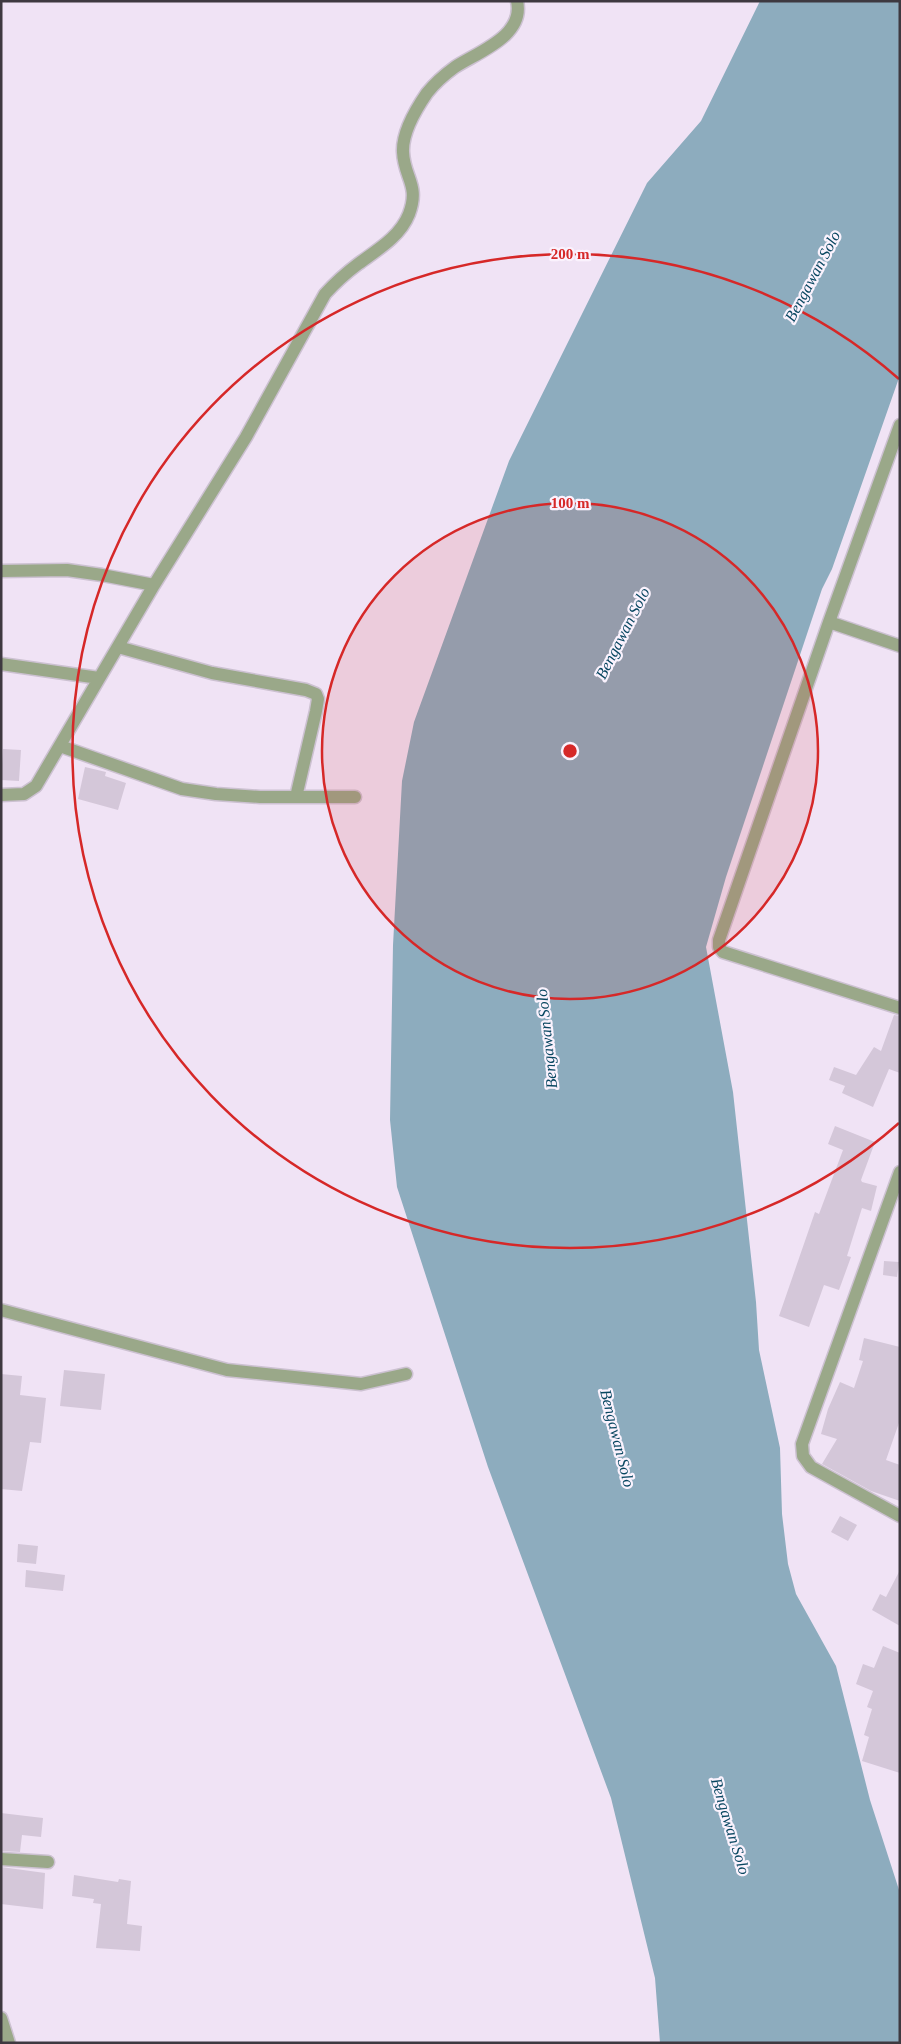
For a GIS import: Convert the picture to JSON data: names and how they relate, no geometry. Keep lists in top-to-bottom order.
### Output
{
  "water": ["Bengawan Solo"],
  "rings": ["200 m", "100 m"]
}
